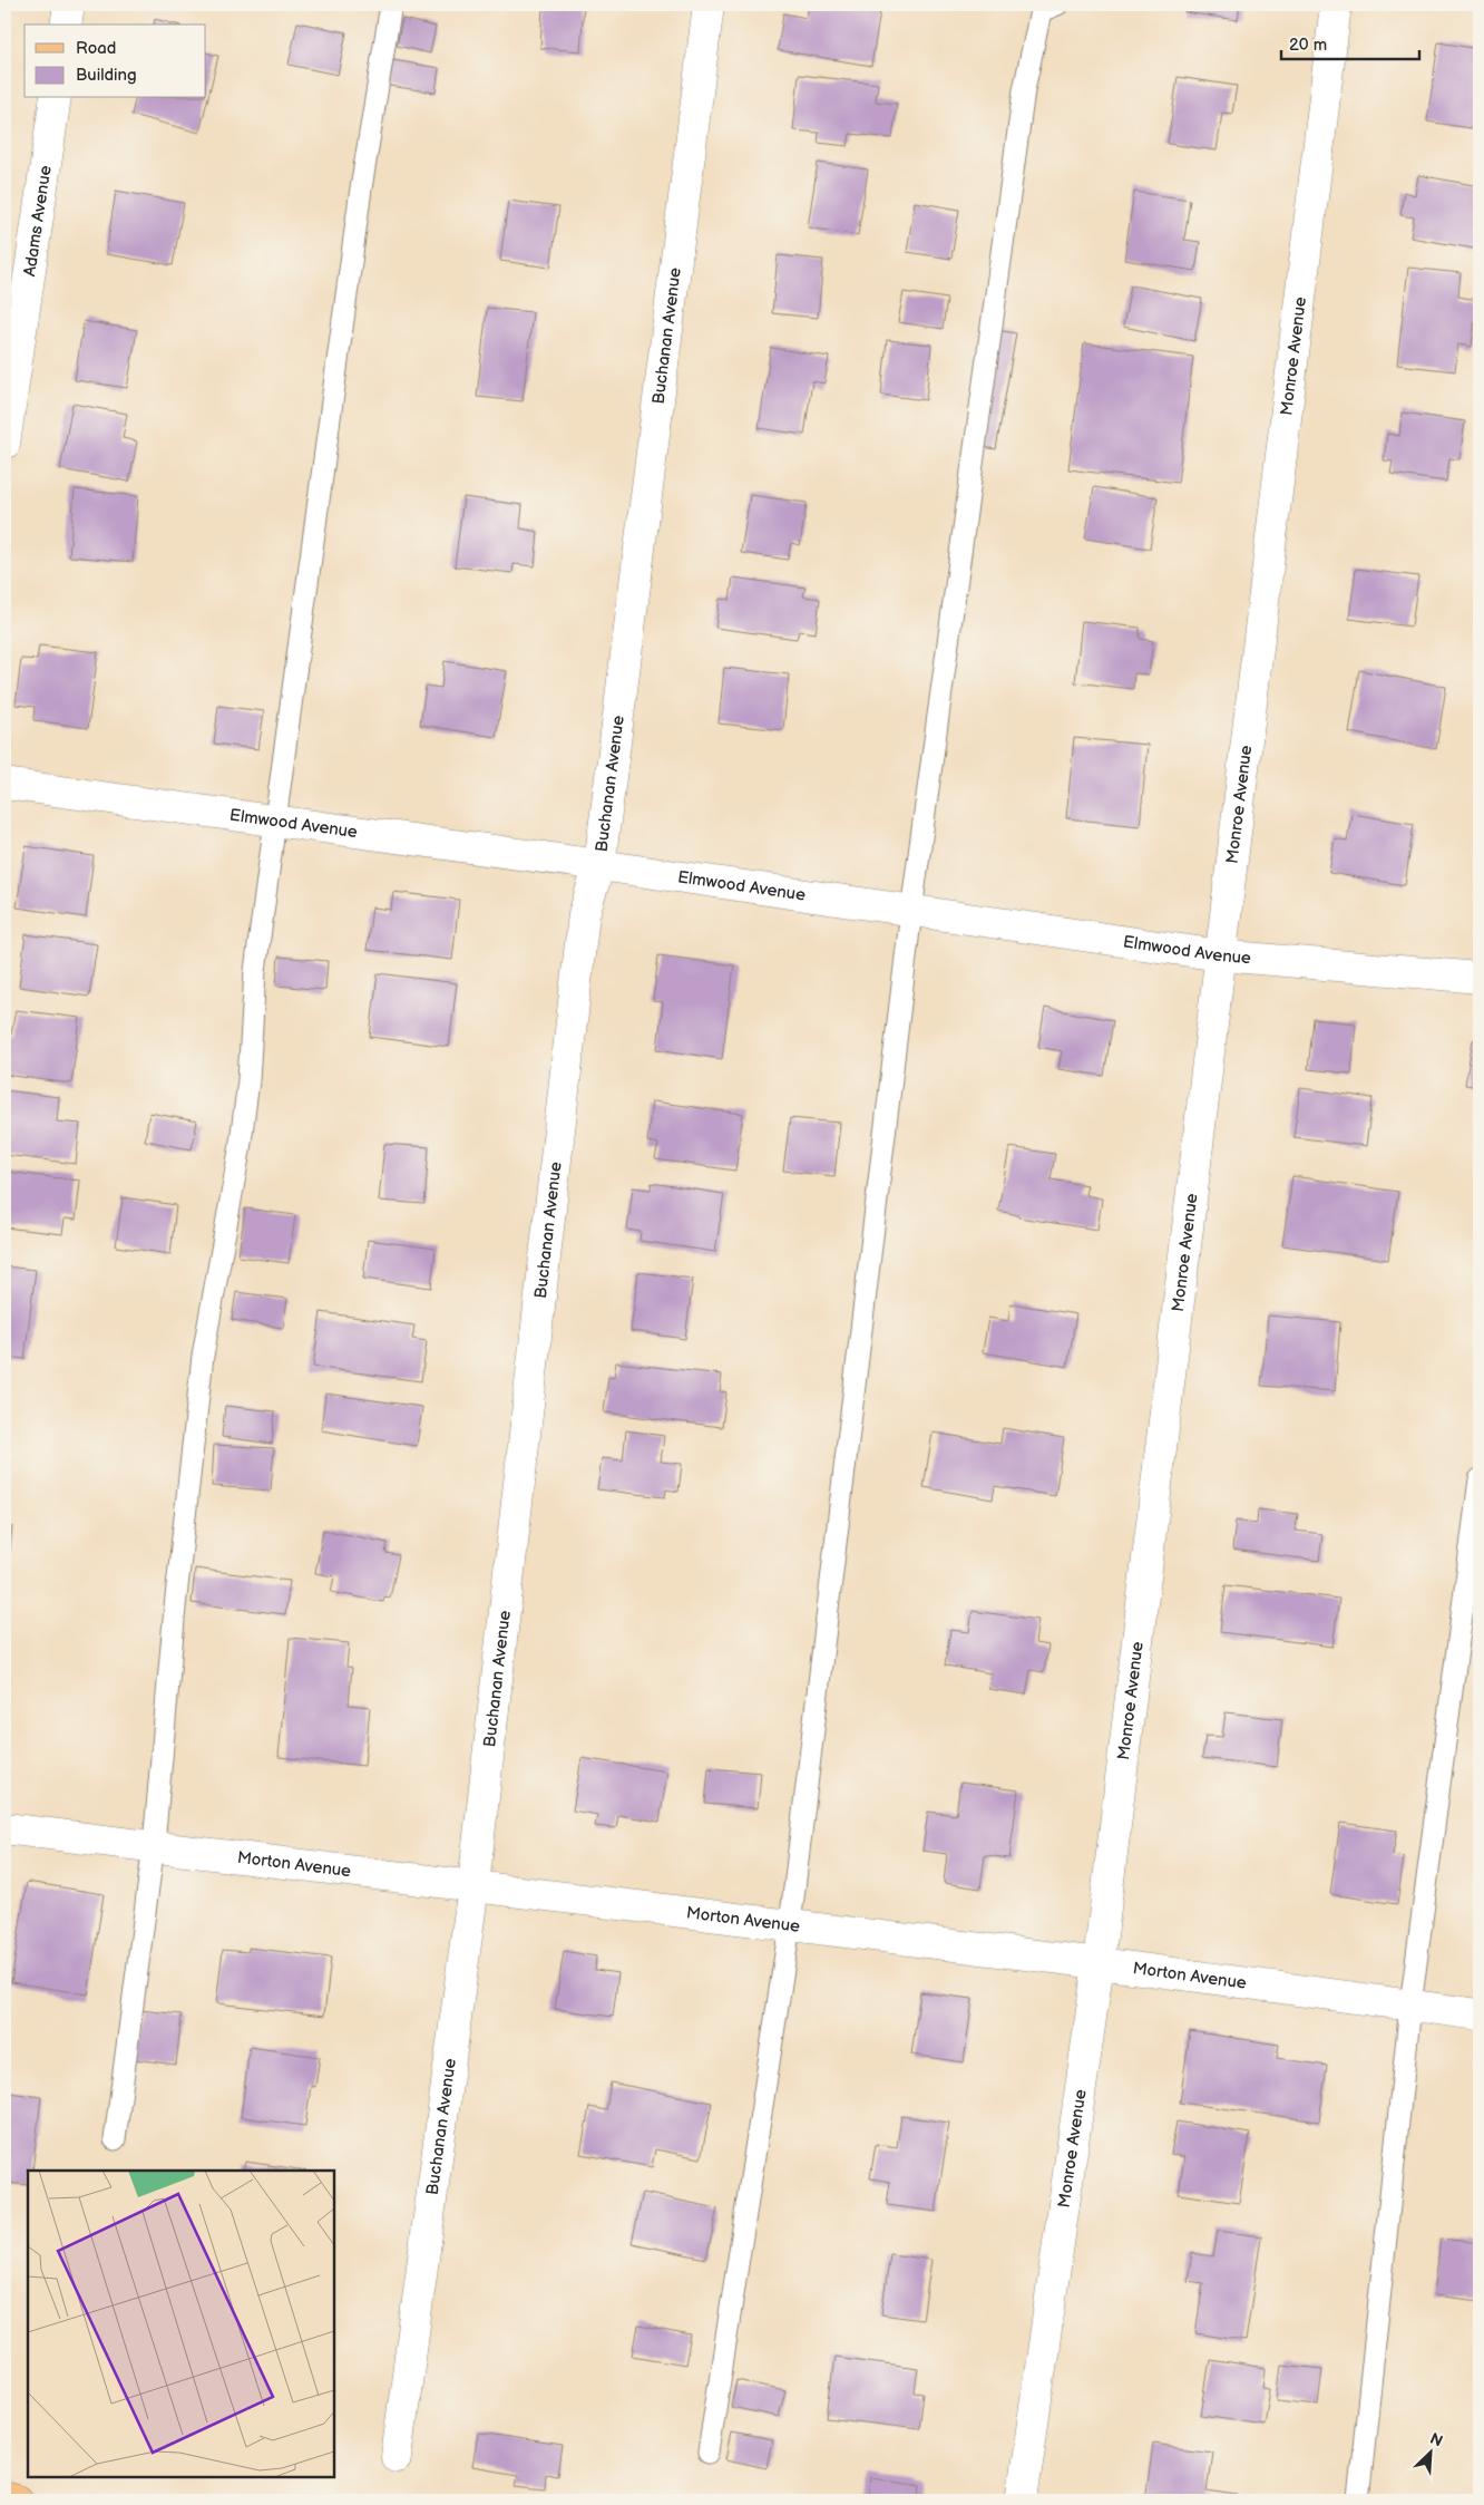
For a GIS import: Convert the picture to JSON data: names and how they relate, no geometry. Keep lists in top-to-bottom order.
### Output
{
  "streets": {
    "street": [
      "Adams Avenue",
      "Buchanan Avenue",
      "Monroe Avenue",
      "Elmwood Avenue",
      "Morton Avenue"
    ]
  },
  "crossings": [
    ["Buchanan Avenue", "Elmwood Avenue"],
    ["Buchanan Avenue", "Morton Avenue"],
    ["Monroe Avenue", "Elmwood Avenue"],
    ["Monroe Avenue", "Morton Avenue"]
  ],
  "legend": ["Road", "Building"],
  "scale_bar": "20 m",
  "north": "top right"
}
